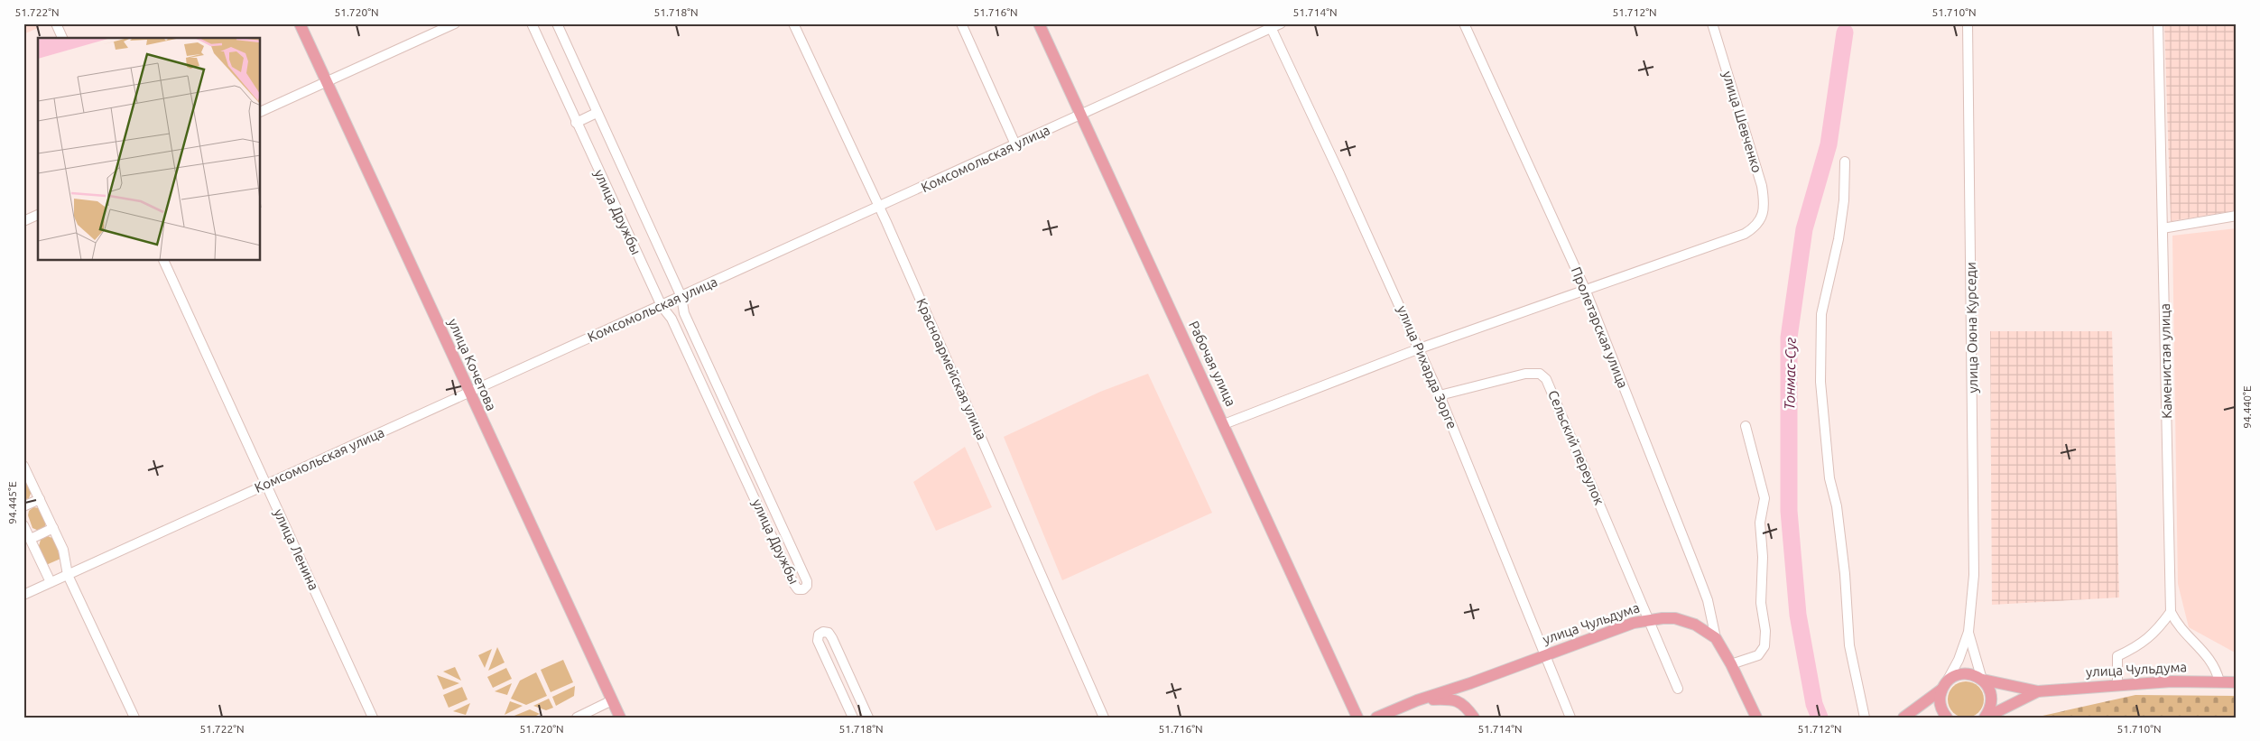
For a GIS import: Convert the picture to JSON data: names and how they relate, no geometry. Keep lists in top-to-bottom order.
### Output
{
  "streets": {
    "main road": ["Рабочая улица", "улица Кочетова", "улица Чульдума"],
    "street": [
      "улица Шевченко",
      "Комсомольская улица",
      "улица Дружбы",
      "Пролетарская улица",
      "улица Оюна Курседи",
      "Каменистая улица",
      "улица Рихарда Зорге",
      "Красноармейская улица",
      "Сельский переулок",
      "улица Ленина"
    ]
  },
  "crossings": [
    ["улица Шевченко", "Пролетарская улица"],
    ["Комсомольская улица", "улица Дружбы"],
    ["Комсомольская улица", "Рабочая улица"],
    ["Комсомольская улица", "улица Кочетова"],
    ["Комсомольская улица", "улица Рихарда Зорге"],
    ["Комсомольская улица", "Красноармейская улица"],
    ["Комсомольская улица", "улица Ленина"],
    ["Пролетарская улица", "улица Чульдума"],
    ["улица Оюна Курседи", "улица Чульдума"],
    ["улица Рихарда Зорге", "Сельский переулок"],
    ["улица Рихарда Зорге", "улица Чульдума"],
    ["Сельский переулок", "улица Чульдума"]
  ],
  "water": ["Тонмас-Суг"],
  "coordinates": [
    "51.722°N",
    "51.720°N",
    "51.718°N",
    "51.716°N",
    "51.714°N",
    "51.712°N",
    "51.710°N",
    "94.440°E",
    "94.445°E"
  ]
}
